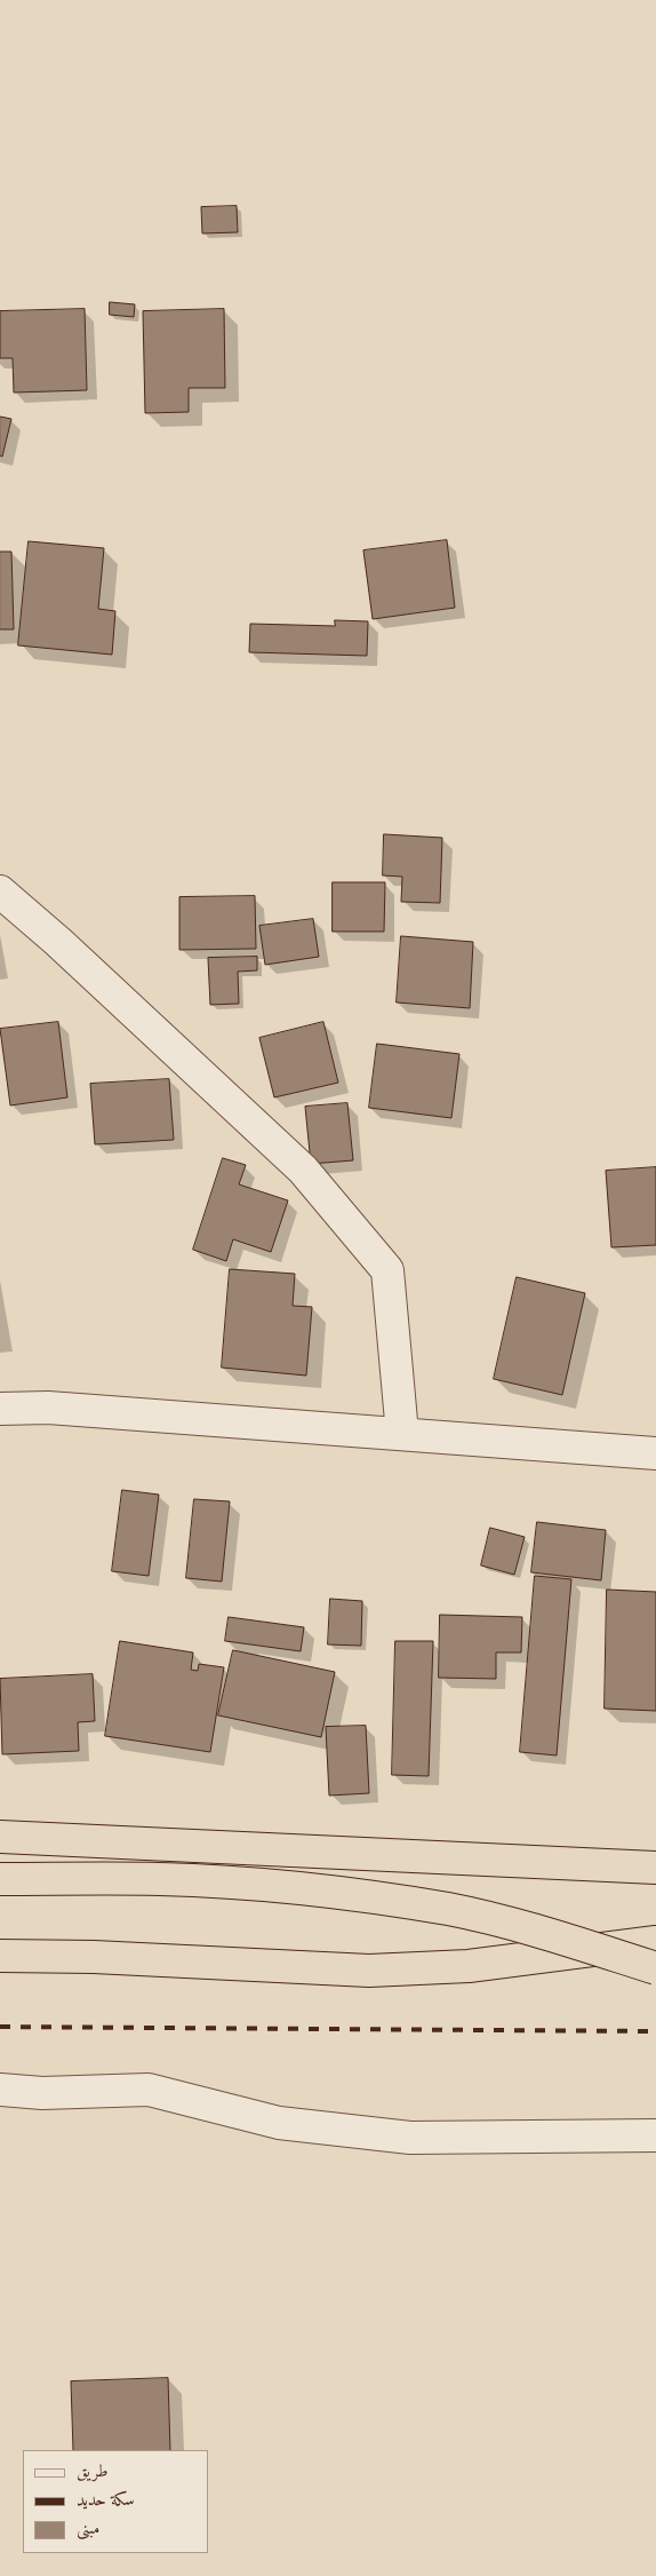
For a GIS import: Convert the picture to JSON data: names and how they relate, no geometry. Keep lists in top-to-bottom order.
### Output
{
  "legend": ["طريق", "سكة حديد", "مبنى"]
}
